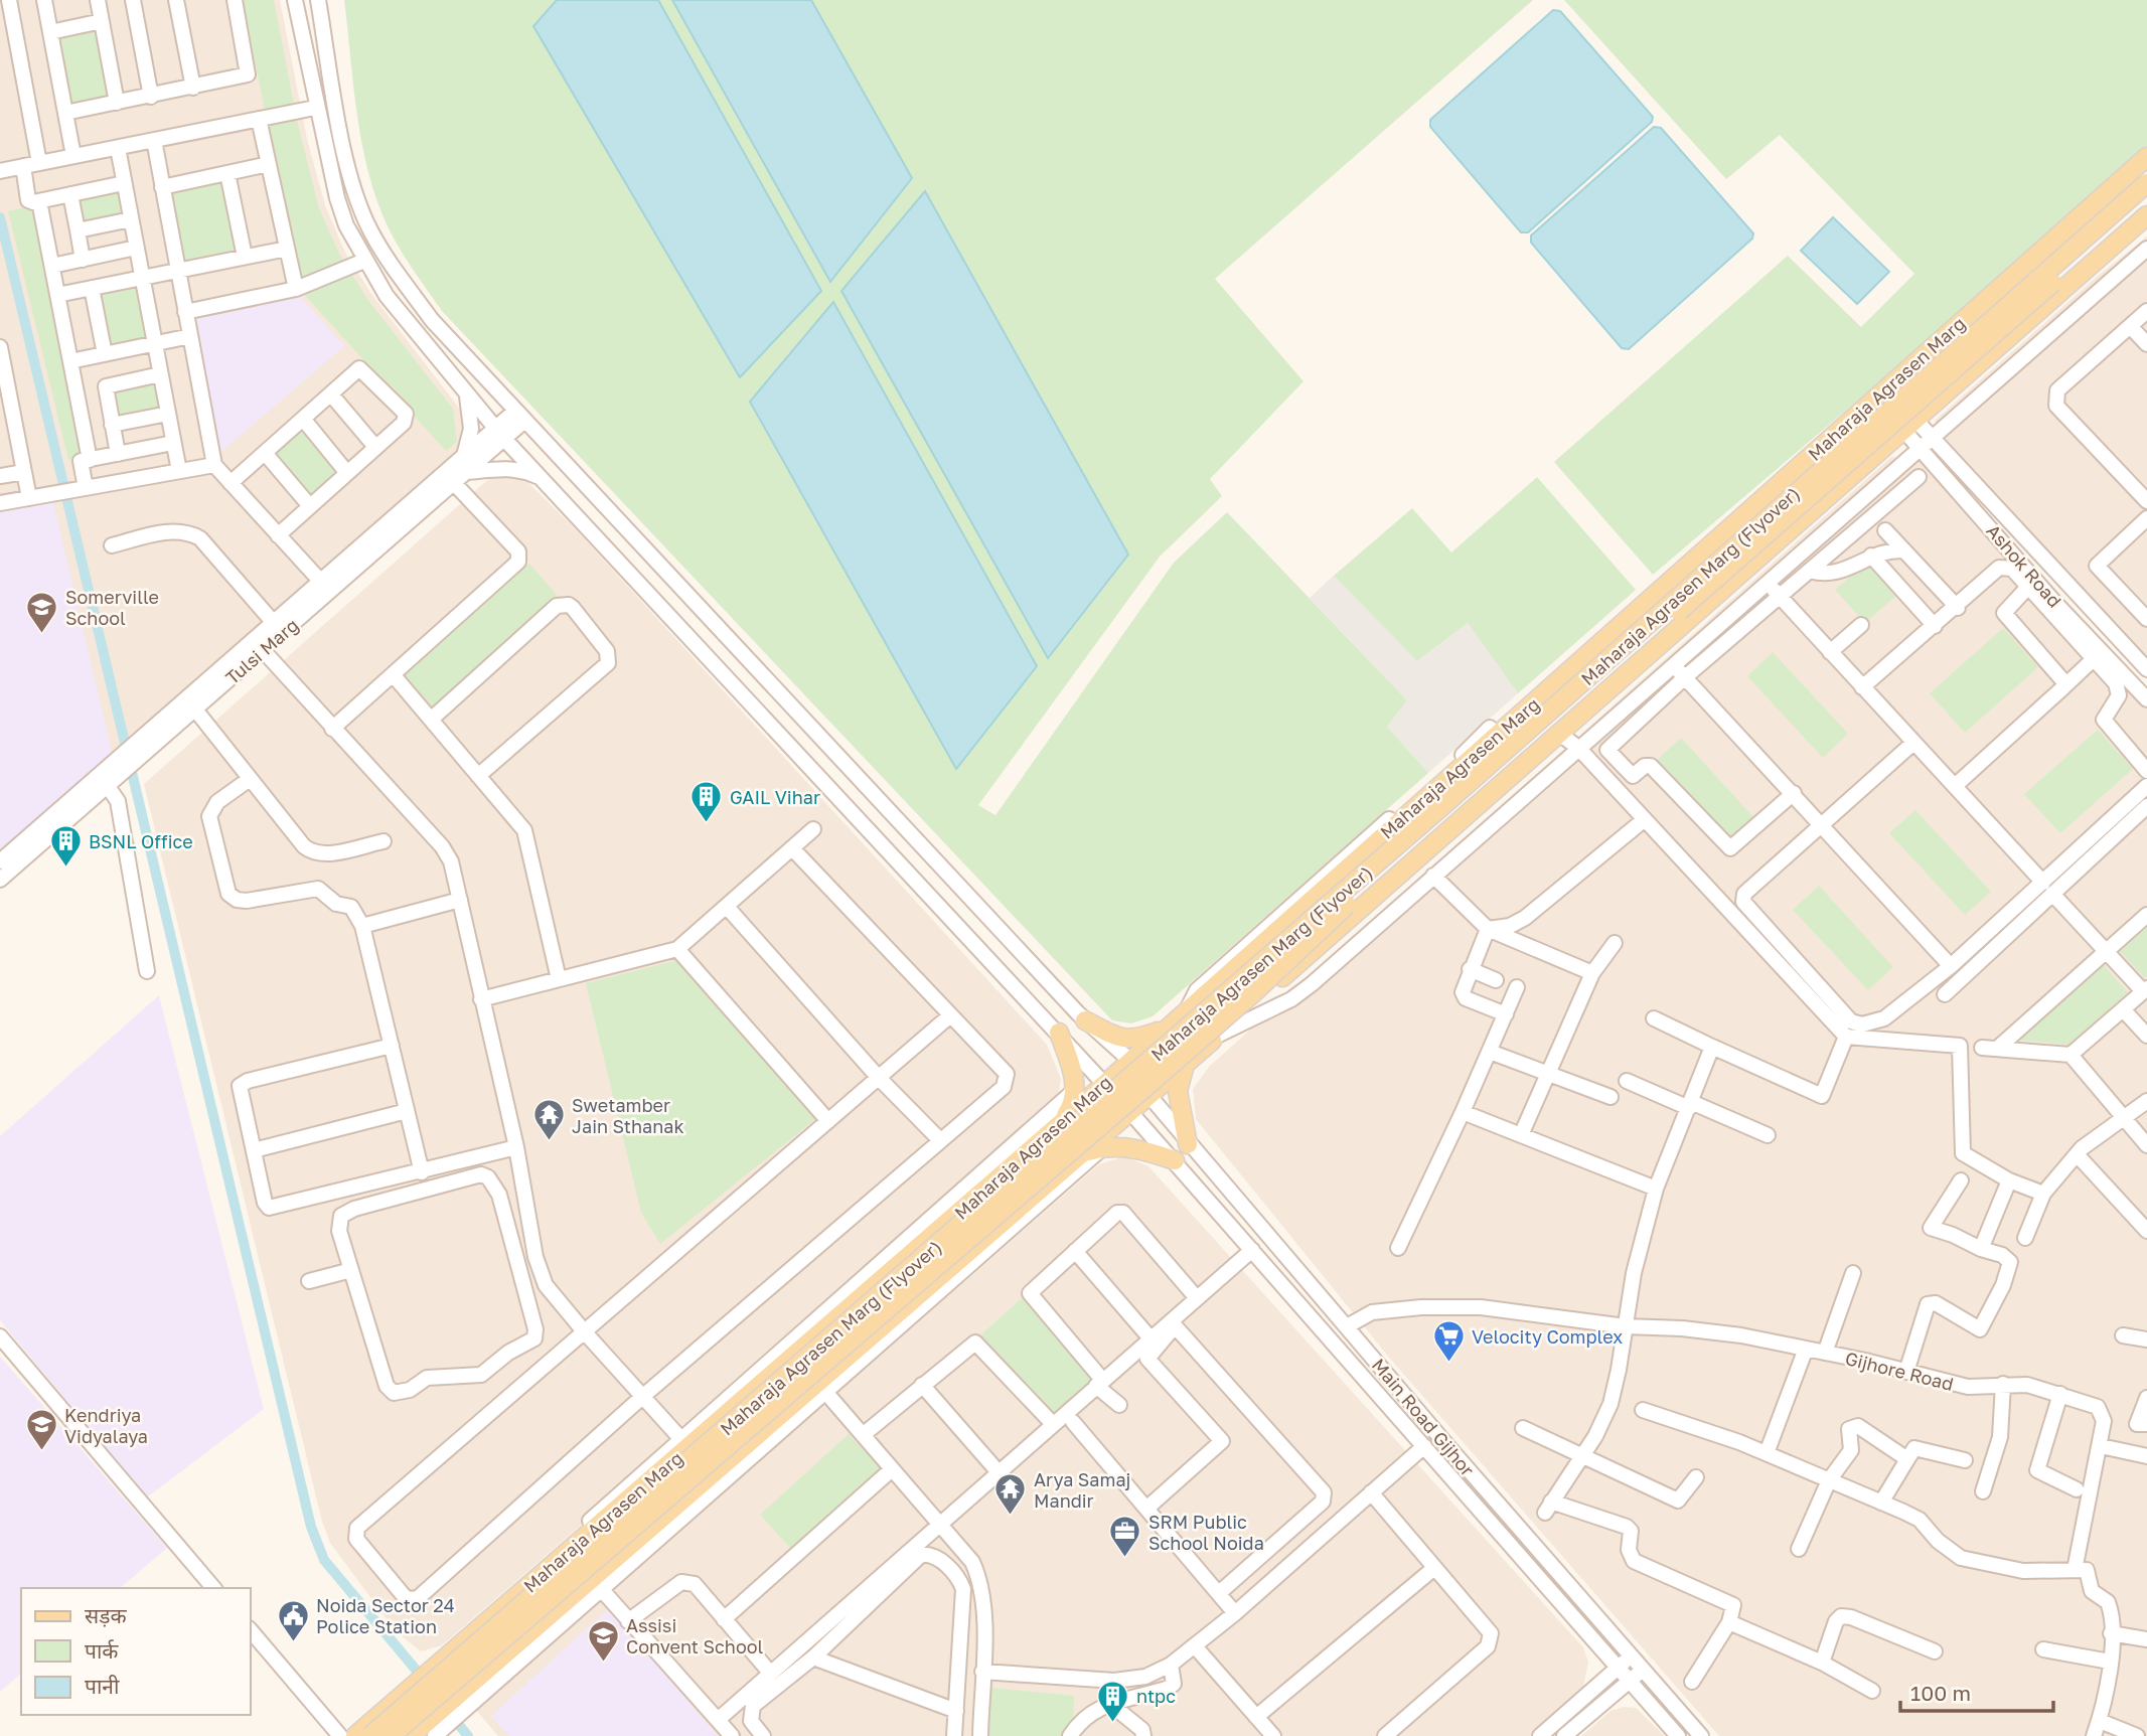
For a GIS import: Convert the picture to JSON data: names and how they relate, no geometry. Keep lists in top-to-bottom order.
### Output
{
  "streets": {
    "main road": ["Maharaja Agrasen Marg", "Maharaja Agrasen Marg (Flyover)"],
    "street": [
      "Ashok Road",
      "Tulsi Marg",
      "Gijhore Road",
      "Main Road Gijhor"
    ]
  },
  "crossings": [
    ["Maharaja Agrasen Marg", "Ashok Road"],
    ["Maharaja Agrasen Marg", "Main Road Gijhor"],
    ["Gijhore Road", "Main Road Gijhor"]
  ],
  "places": {
    "school or university": ["Somerville School", "Kendriya Vidyalaya", "Assisi Convent School"],
    "building": ["GAIL Vihar", "BSNL Office", "ntpc"],
    "temple": ["Swetamber Jain Sthanak", "Arya Samaj Mandir"],
    "supermarket": ["Velocity Complex"],
    "office": ["SRM Public School Noida"],
    "public building": ["Noida Sector 24 Police Station"]
  },
  "legend": ["सड़क", "पार्क", "पानी"],
  "scale_bar": "100 m"
}
